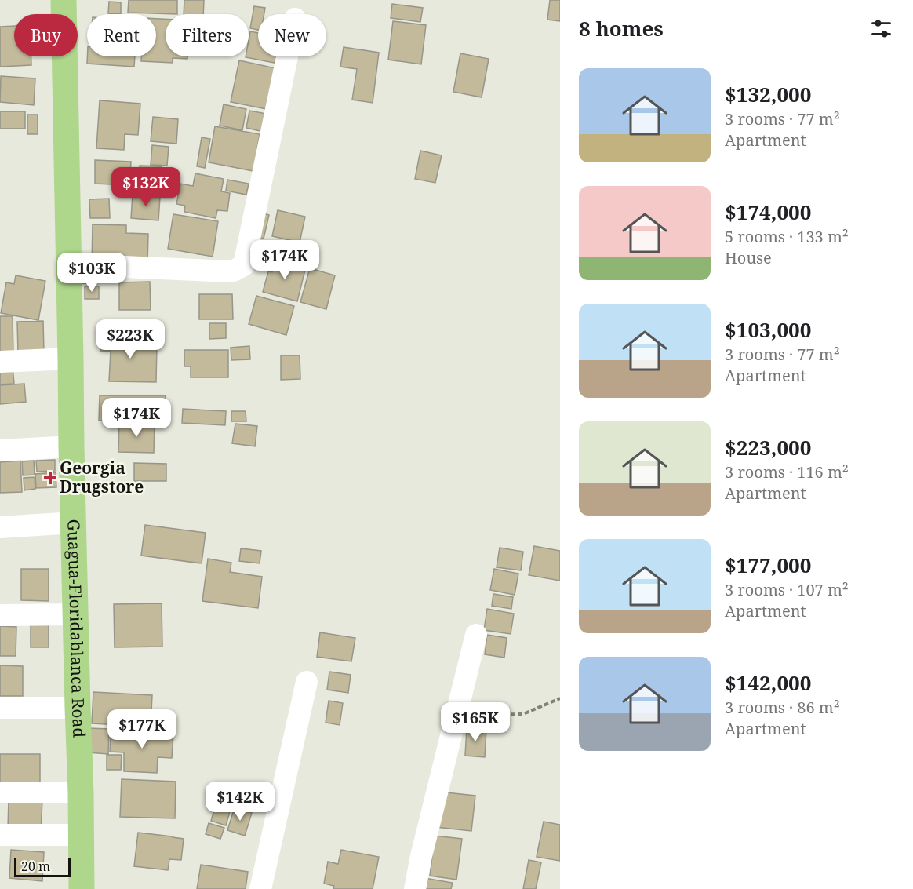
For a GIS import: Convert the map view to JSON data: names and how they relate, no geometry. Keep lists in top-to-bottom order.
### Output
{
  "streets": {
    "main road": ["Guagua-Floridablanca Road"]
  },
  "places": {
    "health": ["Georgia Drugstore"]
  },
  "scale_bar": "20 m",
  "page": {
    "heading": "8 homes",
    "chip": [
      "Buy",
      "Rent",
      "Filters",
      "New"
    ],
    "list": [
      {
        "name": "$132,000",
        "note": "3 rooms · 77 m² · Apartment"
      },
      {
        "name": "$174,000",
        "note": "5 rooms · 133 m² · House"
      },
      {
        "name": "$103,000",
        "note": "3 rooms · 77 m² · Apartment"
      },
      {
        "name": "$223,000",
        "note": "3 rooms · 116 m² · Apartment"
      },
      {
        "name": "$177,000",
        "note": "3 rooms · 107 m² · Apartment"
      },
      {
        "name": "$142,000",
        "note": "3 rooms · 86 m² · Apartment"
      }
    ],
    "price": [
      "$132K",
      "$174K",
      "$103K",
      "$223K",
      "$174K",
      "$165K",
      "$177K",
      "$142K"
    ],
    "scale": "20 m"
  }
}
